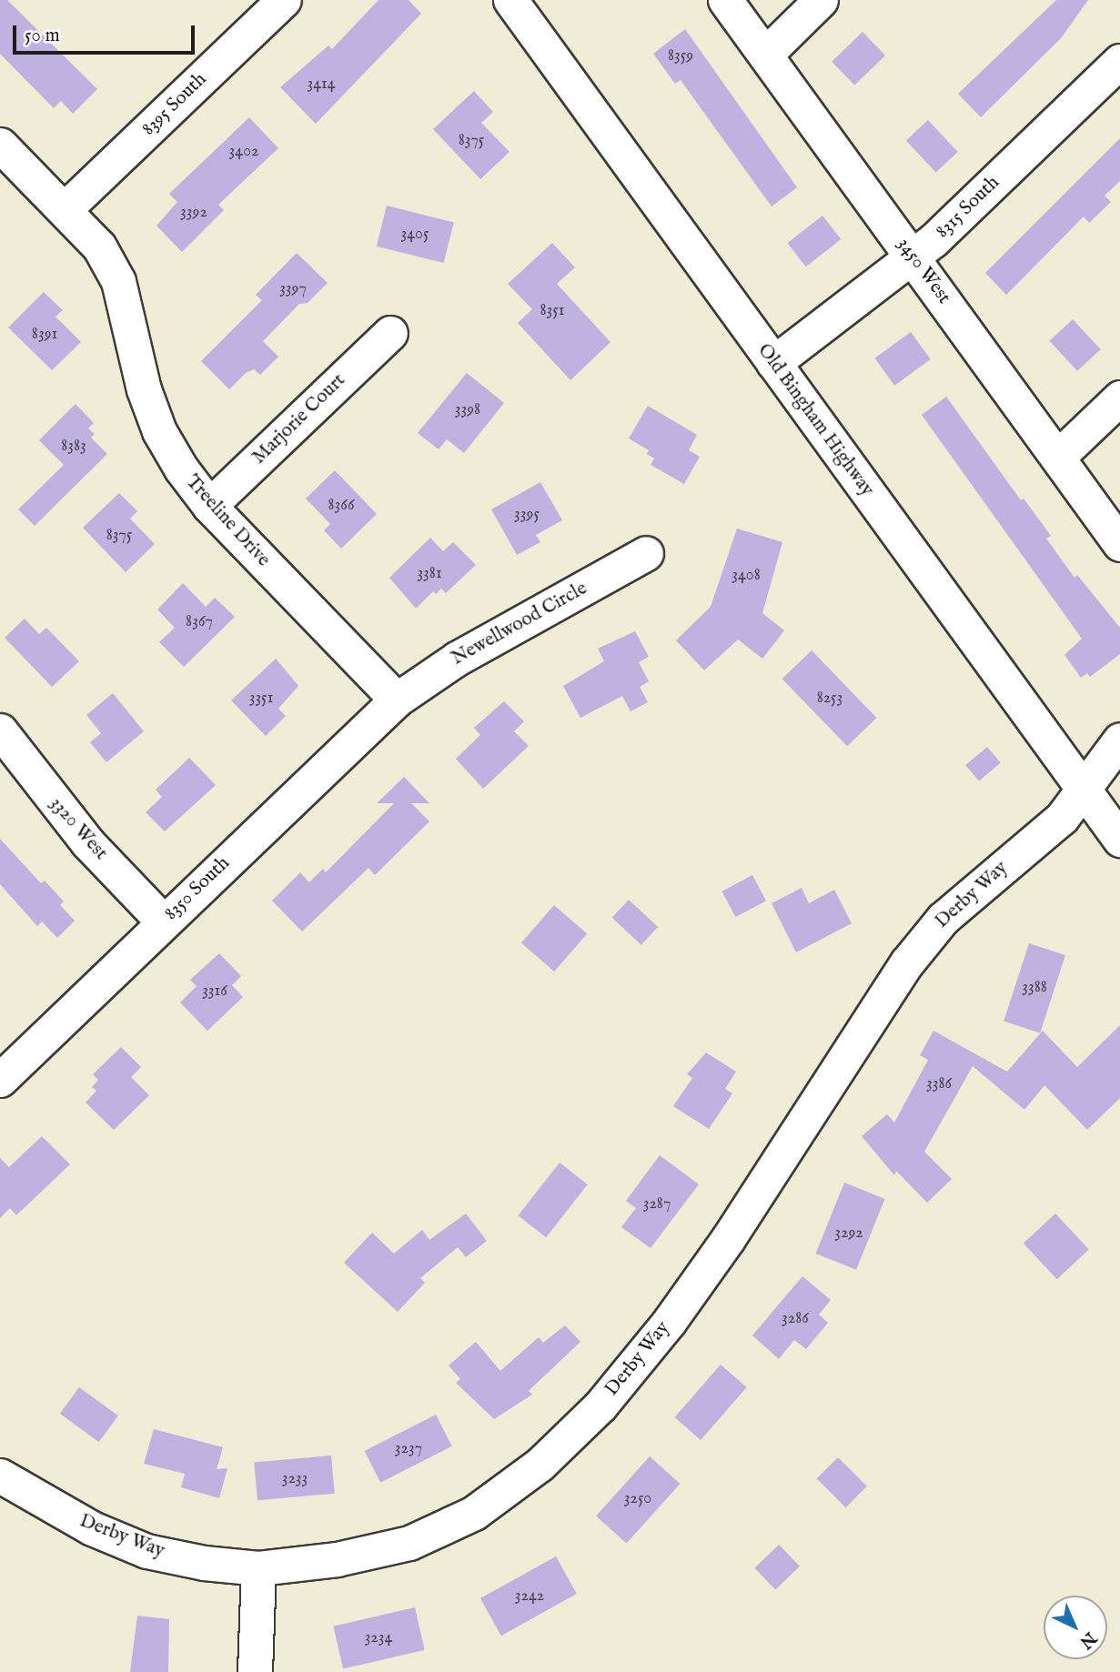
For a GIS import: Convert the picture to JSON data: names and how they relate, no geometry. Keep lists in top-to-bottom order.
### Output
{
  "streets": {
    "street": [
      "8395 South",
      "8315 South",
      "3450 West",
      "Marjorie Court",
      "Old Bingham Highway",
      "Treeline Drive",
      "Newellwood Circle",
      "3320 West",
      "8350 South",
      "Derby Way"
    ]
  },
  "crossings": [
    ["8395 South", "Treeline Drive"],
    ["8315 South", "3450 West"],
    ["8315 South", "Old Bingham Highway"],
    ["Marjorie Court", "Treeline Drive"],
    ["Old Bingham Highway", "Derby Way"],
    ["Treeline Drive", "Newellwood Circle"],
    ["Treeline Drive", "8350 South"],
    ["Newellwood Circle", "8350 South"],
    ["3320 West", "8350 South"]
  ],
  "house_numbers": [
    "8359",
    "3414",
    "8375",
    "3402",
    "3392",
    "3405",
    "3397",
    "8351",
    "8391",
    "3398",
    "8383",
    "8366",
    "3395",
    "8375",
    "3381",
    "3408",
    "8367",
    "3351",
    "8253",
    "3388",
    "3316",
    "3386",
    "3287",
    "3292",
    "3286",
    "3237",
    "3233",
    "3250",
    "3242",
    "3234"
  ],
  "scale_bar": "50 m",
  "north": "bottom right"
}
